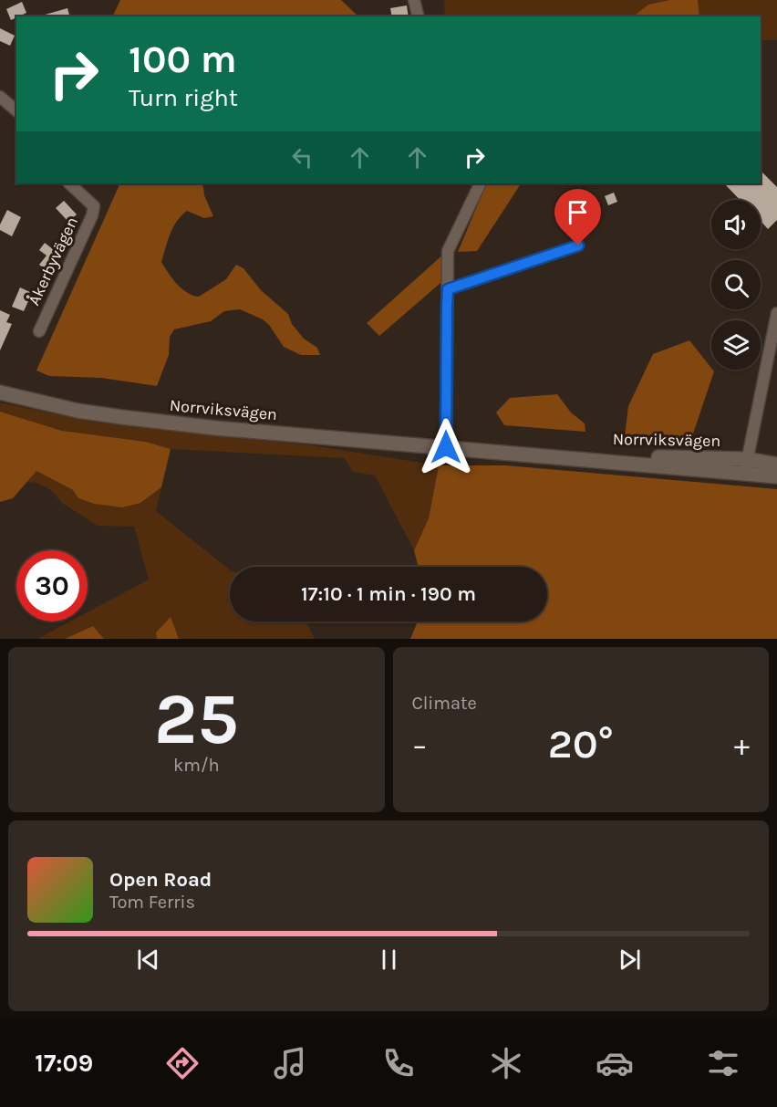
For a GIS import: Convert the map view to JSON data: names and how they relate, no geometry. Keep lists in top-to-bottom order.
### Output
{
  "streets": {
    "street": ["Åkerbyvägen", "Norrviksvägen"]
  },
  "page": {
    "turn": ["100 m", "Turn right"],
    "limit": "30",
    "trip": "17:10 · 1 min · 190 m",
    "tile": [
      ["25", "km/h"],
      "Climate"
    ],
    "heat": ["−", "20°", "+"],
    "song": ["Open Road", "Tom Ferris"],
    "tabs": "17:09"
  }
}
